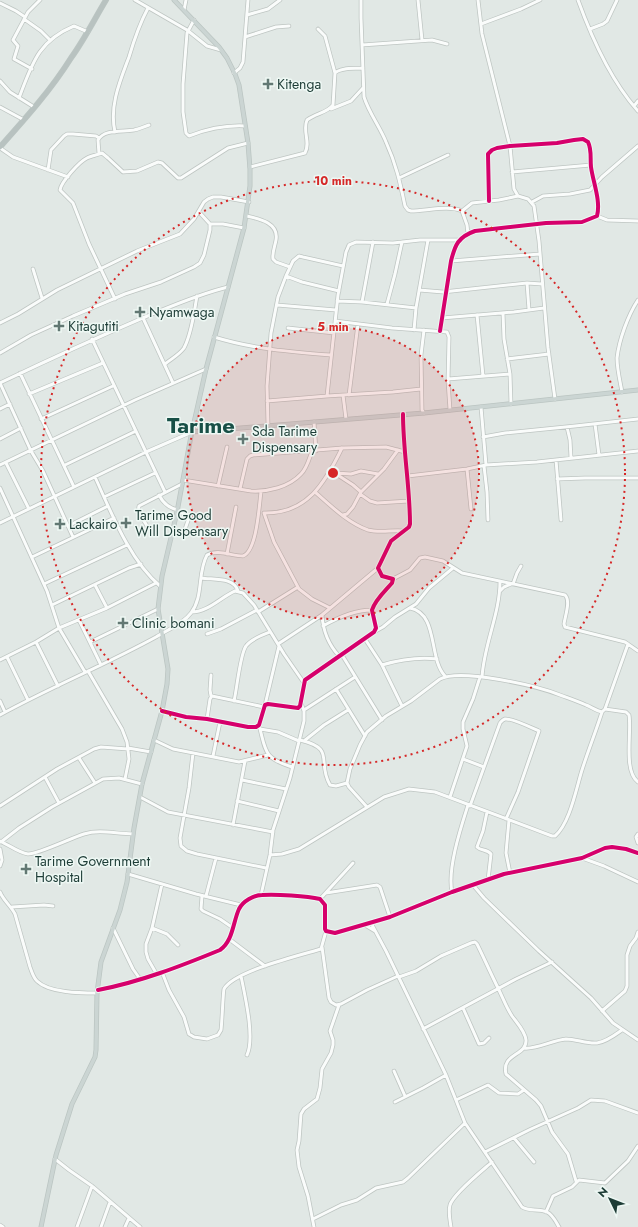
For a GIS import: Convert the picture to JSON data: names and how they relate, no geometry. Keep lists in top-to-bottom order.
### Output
{
  "districts": ["Tarime"],
  "places": {
    "health": [
      "Kitenga",
      "Nyamwaga",
      "Kitagutiti",
      "Sda Tarime Dispensary",
      "Tarime Good Will Dispensary",
      "Lackairo",
      "Clinic bomani",
      "Tarime Government Hospital"
    ]
  },
  "north": "top left",
  "rings": ["10 min", "5 min"]
}
